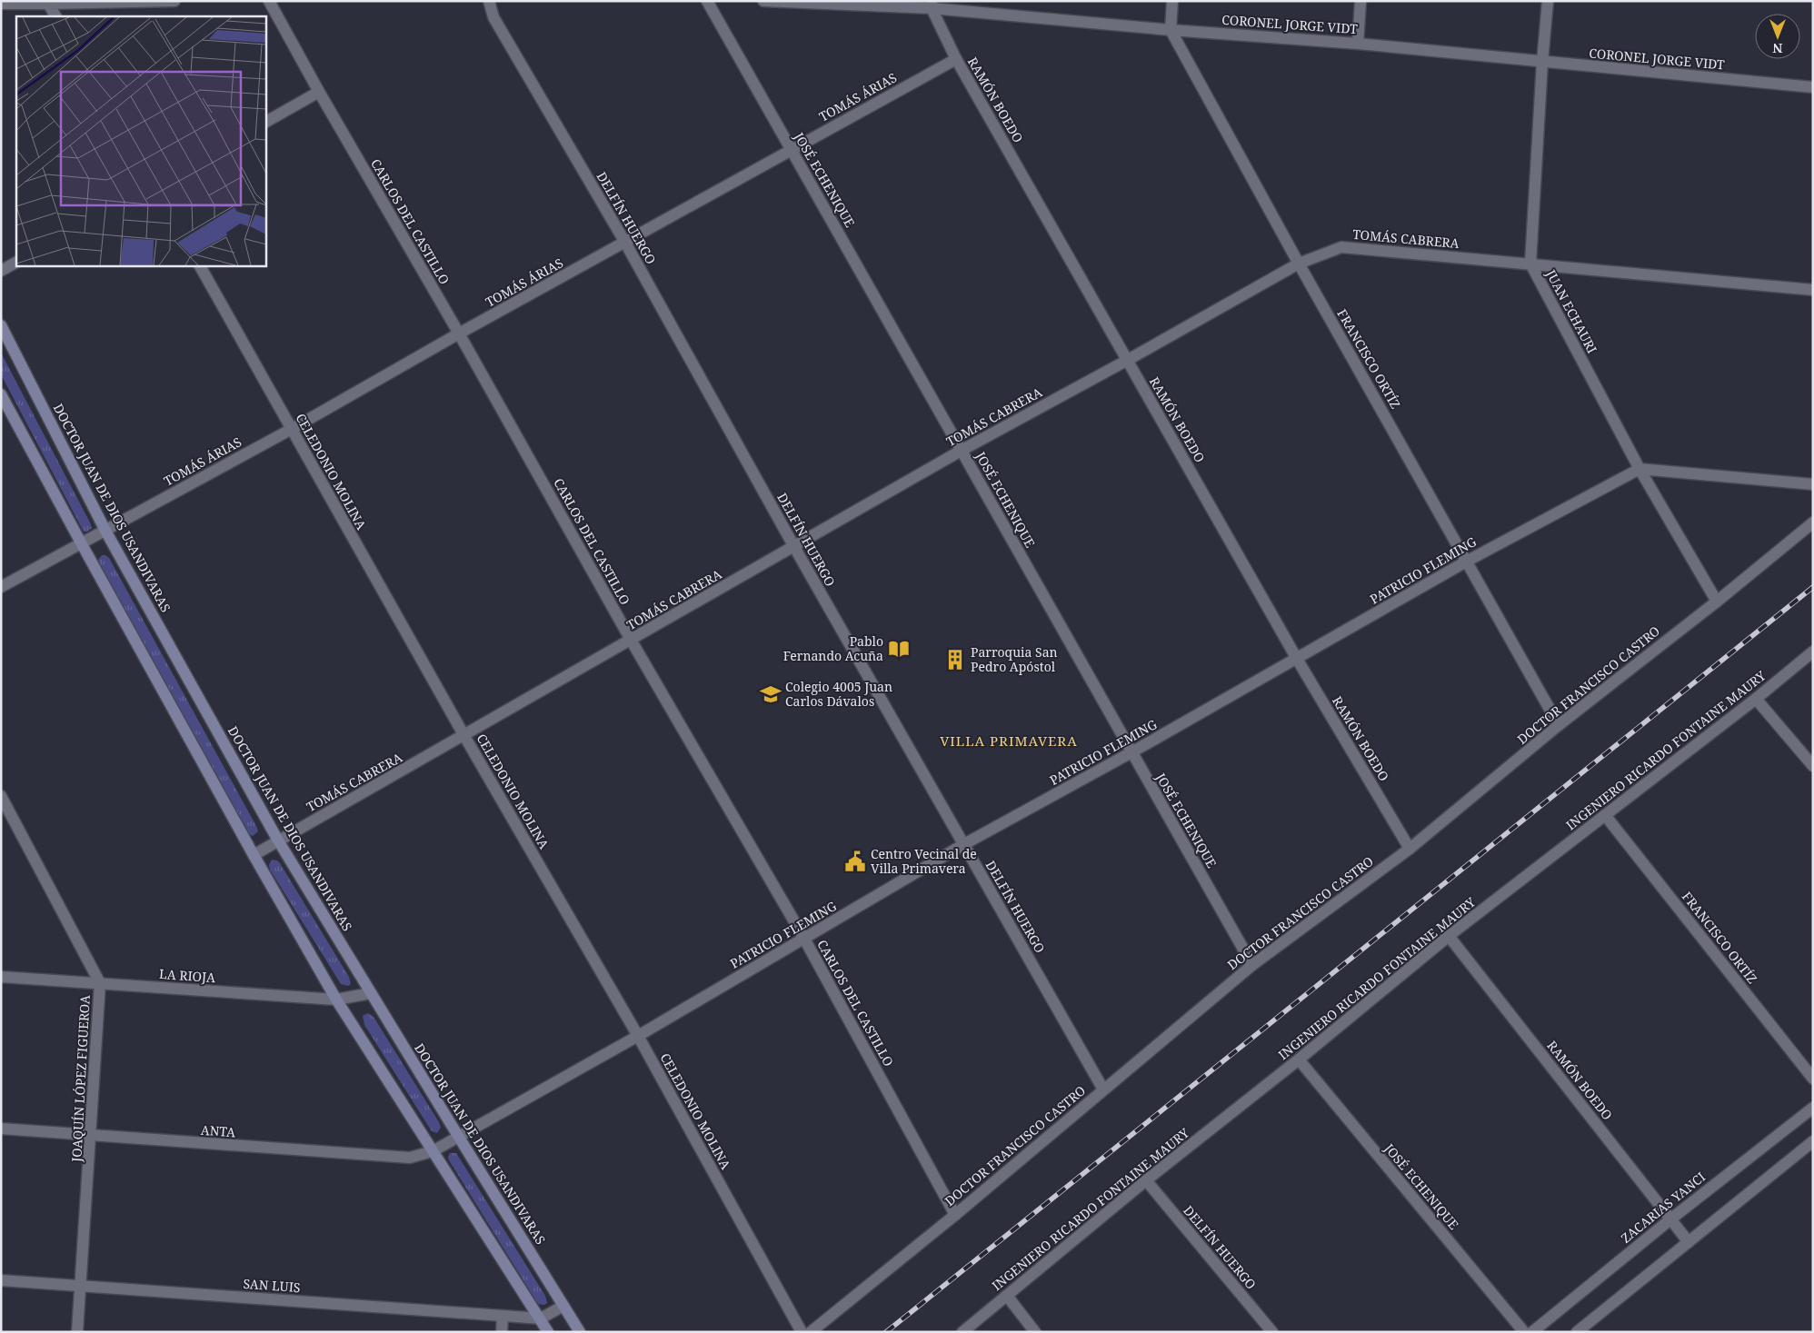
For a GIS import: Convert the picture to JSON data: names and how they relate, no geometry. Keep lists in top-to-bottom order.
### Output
{
  "streets": {
    "main road": ["DOCTOR JUAN DE DIOS USANDIVARAS"],
    "street": [
      "CORONEL JORGE VIDT",
      "TOMÁS ÁRIAS",
      "RAMÓN BOEDO",
      "JOSÉ ECHENIQUE",
      "DELFÍN HUERGO",
      "CARLOS DEL CASTILLO",
      "TOMÁS CABRERA",
      "JUAN ECHAURI",
      "FRANCISCO ORTÍZ",
      "CELEDONIO MOLINA",
      "PATRICIO FLEMING",
      "DOCTOR FRANCISCO CASTRO",
      "INGENIERO RICARDO FONTAINE MAURY",
      "LA RIOJA",
      "JOAQUÍN LÓPEZ FIGUEROA",
      "ANTA",
      "ZACARIAS YANCI",
      "SAN LUIS"
    ]
  },
  "crossings": [
    ["CORONEL JORGE VIDT", "RAMÓN BOEDO"],
    ["CORONEL JORGE VIDT", "JUAN ECHAURI"],
    ["CORONEL JORGE VIDT", "FRANCISCO ORTÍZ"],
    ["TOMÁS ÁRIAS", "RAMÓN BOEDO"],
    ["TOMÁS ÁRIAS", "JOSÉ ECHENIQUE"],
    ["TOMÁS ÁRIAS", "DELFÍN HUERGO"],
    ["TOMÁS ÁRIAS", "CARLOS DEL CASTILLO"],
    ["TOMÁS ÁRIAS", "CELEDONIO MOLINA"],
    ["TOMÁS ÁRIAS", "DOCTOR JUAN DE DIOS USANDIVARAS"],
    ["RAMÓN BOEDO", "TOMÁS CABRERA"],
    ["RAMÓN BOEDO", "PATRICIO FLEMING"],
    ["RAMÓN BOEDO", "DOCTOR FRANCISCO CASTRO"],
    ["RAMÓN BOEDO", "INGENIERO RICARDO FONTAINE MAURY"],
    ["RAMÓN BOEDO", "ZACARIAS YANCI"],
    ["JOSÉ ECHENIQUE", "TOMÁS CABRERA"],
    ["JOSÉ ECHENIQUE", "PATRICIO FLEMING"],
    ["JOSÉ ECHENIQUE", "DOCTOR FRANCISCO CASTRO"],
    ["JOSÉ ECHENIQUE", "INGENIERO RICARDO FONTAINE MAURY"],
    ["DELFÍN HUERGO", "TOMÁS CABRERA"],
    ["DELFÍN HUERGO", "PATRICIO FLEMING"],
    ["DELFÍN HUERGO", "DOCTOR FRANCISCO CASTRO"],
    ["DELFÍN HUERGO", "INGENIERO RICARDO FONTAINE MAURY"],
    ["CARLOS DEL CASTILLO", "TOMÁS CABRERA"],
    ["CARLOS DEL CASTILLO", "PATRICIO FLEMING"],
    ["CARLOS DEL CASTILLO", "DOCTOR FRANCISCO CASTRO"],
    ["TOMÁS CABRERA", "JUAN ECHAURI"],
    ["TOMÁS CABRERA", "FRANCISCO ORTÍZ"],
    ["TOMÁS CABRERA", "CELEDONIO MOLINA"],
    ["TOMÁS CABRERA", "DOCTOR JUAN DE DIOS USANDIVARAS"],
    ["JUAN ECHAURI", "PATRICIO FLEMING"],
    ["JUAN ECHAURI", "DOCTOR FRANCISCO CASTRO"],
    ["FRANCISCO ORTÍZ", "PATRICIO FLEMING"],
    ["FRANCISCO ORTÍZ", "DOCTOR FRANCISCO CASTRO"],
    ["FRANCISCO ORTÍZ", "INGENIERO RICARDO FONTAINE MAURY"],
    ["CELEDONIO MOLINA", "PATRICIO FLEMING"],
    ["DOCTOR JUAN DE DIOS USANDIVARAS", "PATRICIO FLEMING"],
    ["DOCTOR JUAN DE DIOS USANDIVARAS", "LA RIOJA"],
    ["PATRICIO FLEMING", "ANTA"],
    ["LA RIOJA", "JOAQUÍN LÓPEZ FIGUEROA"],
    ["JOAQUÍN LÓPEZ FIGUEROA", "ANTA"],
    ["JOAQUÍN LÓPEZ FIGUEROA", "SAN LUIS"]
  ],
  "districts": ["VILLA PRIMAVERA"],
  "places": {
    "library": ["Pablo Fernando Acuña"],
    "building": ["Parroquia San Pedro Apóstol"],
    "school or university": ["Colegio 4005 Juan Carlos Dávalos"],
    "public building": ["Centro Vecinal de Villa Primavera"]
  },
  "north": "bottom"
}
